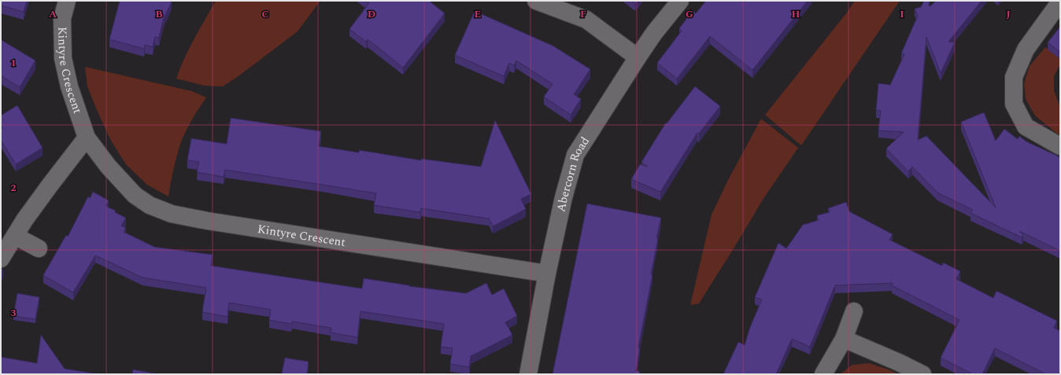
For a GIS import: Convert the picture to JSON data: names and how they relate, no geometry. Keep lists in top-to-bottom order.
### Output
{
  "streets": {
    "street": ["Kintyre Crescent", "Abercorn Road"]
  },
  "crossings": [
    ["Kintyre Crescent", "Abercorn Road"]
  ],
  "grid": {
    "columns": [
      "A",
      "B",
      "C",
      "D",
      "E",
      "F",
      "G",
      "H",
      "I",
      "J"
    ],
    "rows": ["1", "2", "3"]
  }
}
